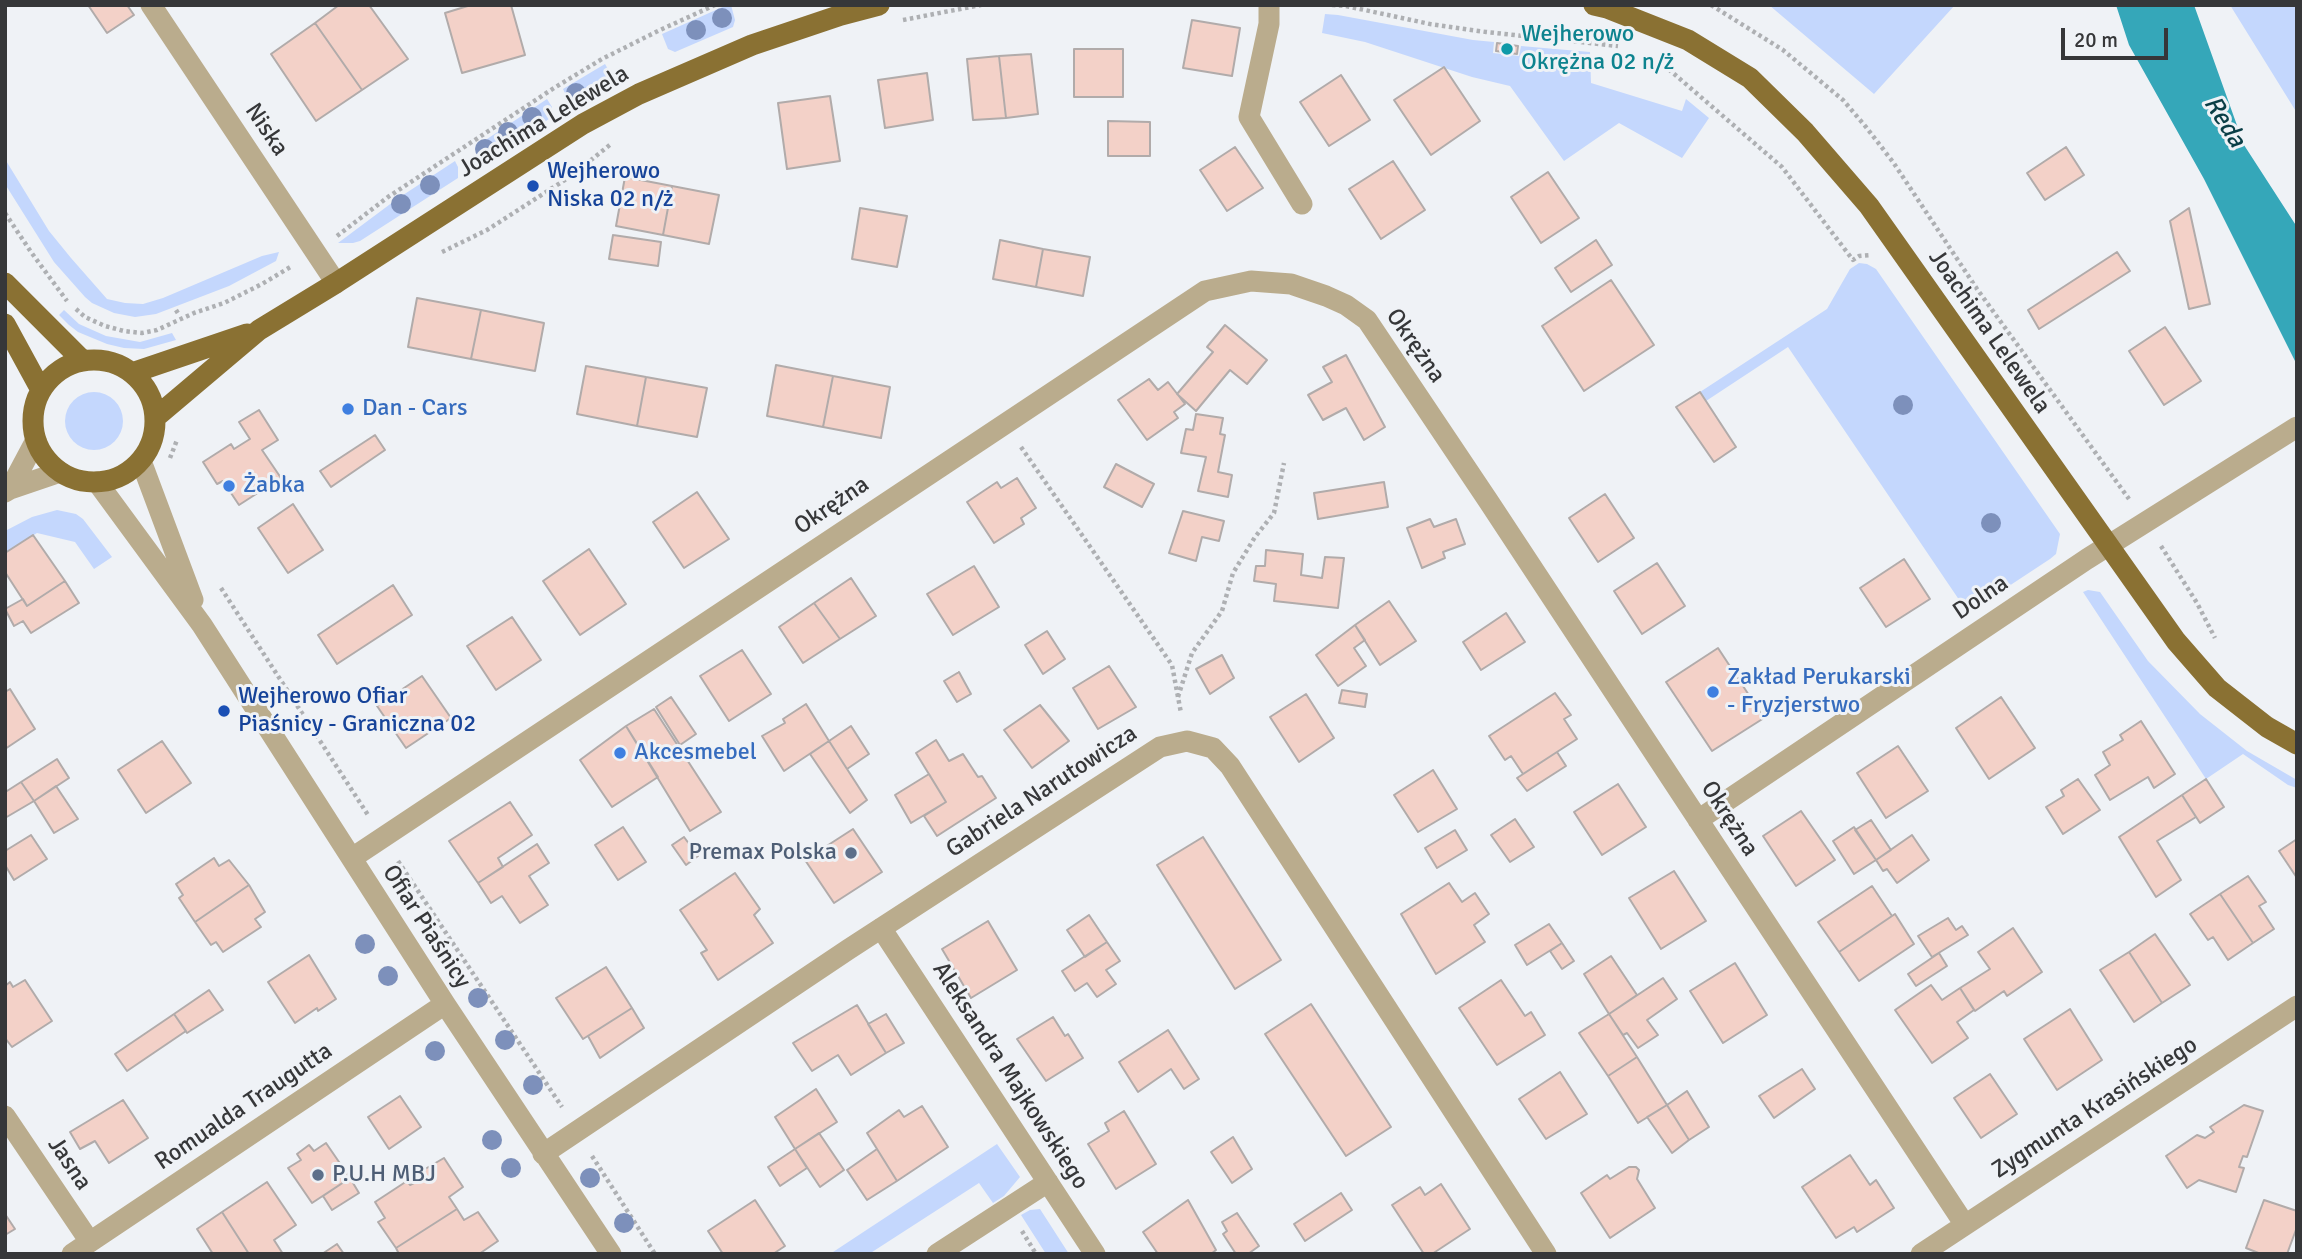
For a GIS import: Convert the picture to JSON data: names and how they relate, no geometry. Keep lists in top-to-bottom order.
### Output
{
  "streets": {
    "main road": ["Joachima Lelewela"],
    "street": [
      "Niska",
      "Okrężna",
      "Dolna",
      "Gabriela Narutowicza",
      "Ofiar Piaśnicy",
      "Aleksandra Majkowskiego",
      "Romualda Traugutta",
      "Zygmunta Krasińskiego",
      "Jasna"
    ]
  },
  "crossings": [
    ["Joachima Lelewela", "Niska"],
    ["Joachima Lelewela", "Dolna"],
    ["Joachima Lelewela", "Ofiar Piaśnicy"],
    ["Okrężna", "Dolna"],
    ["Okrężna", "Ofiar Piaśnicy"],
    ["Okrężna", "Zygmunta Krasińskiego"],
    ["Gabriela Narutowicza", "Ofiar Piaśnicy"],
    ["Gabriela Narutowicza", "Aleksandra Majkowskiego"],
    ["Ofiar Piaśnicy", "Romualda Traugutta"],
    ["Romualda Traugutta", "Jasna"]
  ],
  "water": ["Reda"],
  "places": [
    "Wejherowo Okrężna 02 n/ż",
    "Wejherowo Niska 02 n/ż",
    "Dan - Cars",
    "Żabka",
    "Zakład Perukarski - Fryzjerstwo",
    "Wejherowo Ofiar Piaśnicy - Graniczna 02",
    "Akcesmebel",
    "Premax Polska",
    "P.U.H MBJ"
  ],
  "scale_bar": "20 m"
}
